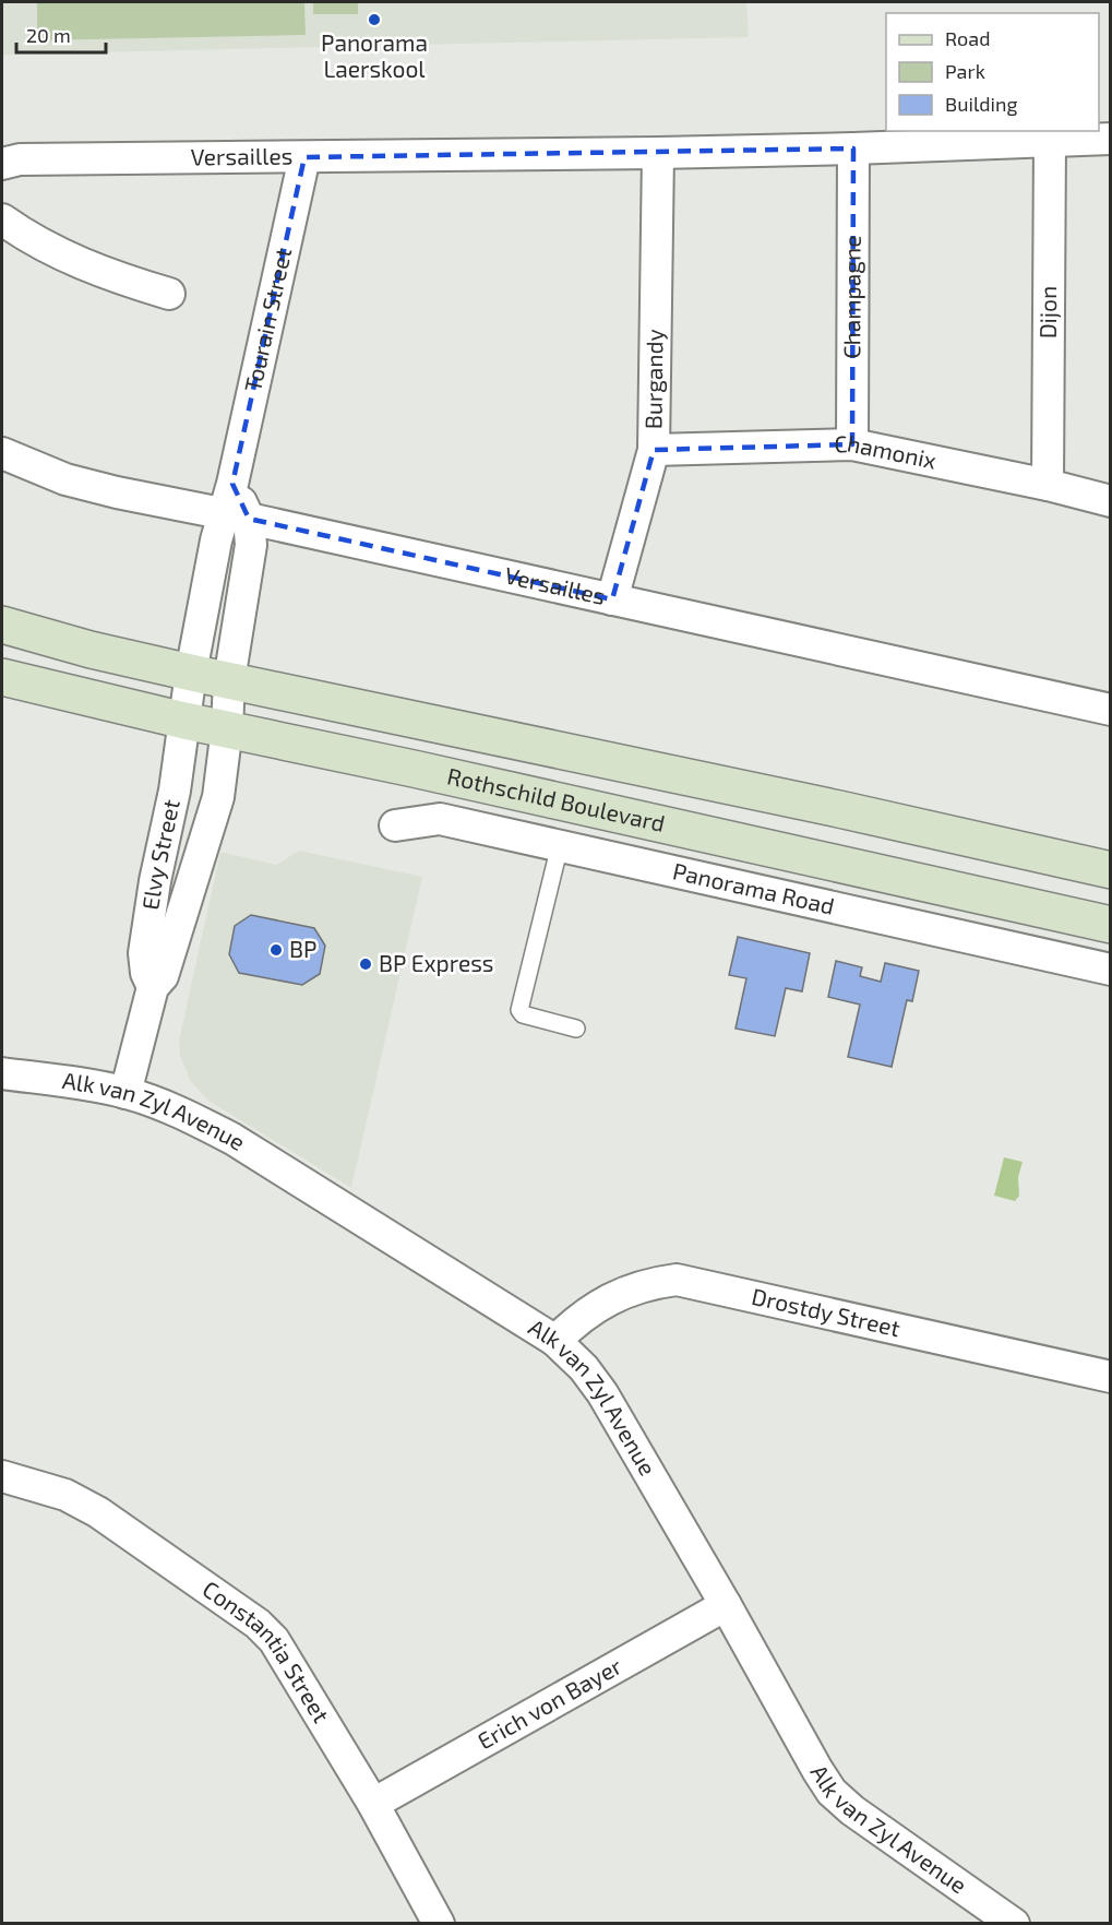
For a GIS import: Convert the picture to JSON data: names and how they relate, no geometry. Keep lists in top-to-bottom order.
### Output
{
  "streets": {
    "street": [
      "Versailles",
      "Champagne",
      "Dijon",
      "Tourain Street",
      "Burgandy",
      "Chamonix",
      "Rothschild Boulevard",
      "Elvy Street",
      "Panorama Road",
      "Alk van Zyl Avenue",
      "Drostdy Street",
      "Constantia Street",
      "Erich von Bayer"
    ]
  },
  "crossings": [
    ["Versailles", "Champagne"],
    ["Versailles", "Dijon"],
    ["Versailles", "Tourain Street"],
    ["Versailles", "Burgandy"],
    ["Champagne", "Chamonix"],
    ["Dijon", "Chamonix"],
    ["Tourain Street", "Elvy Street"],
    ["Burgandy", "Chamonix"],
    ["Rothschild Boulevard", "Elvy Street"],
    ["Elvy Street", "Alk van Zyl Avenue"],
    ["Alk van Zyl Avenue", "Drostdy Street"],
    ["Alk van Zyl Avenue", "Erich von Bayer"],
    ["Constantia Street", "Erich von Bayer"]
  ],
  "places": ["Panorama Laerskool", "BP", "BP Express"],
  "legend": ["Road", "Park", "Building"],
  "scale_bar": "20 m"
}
